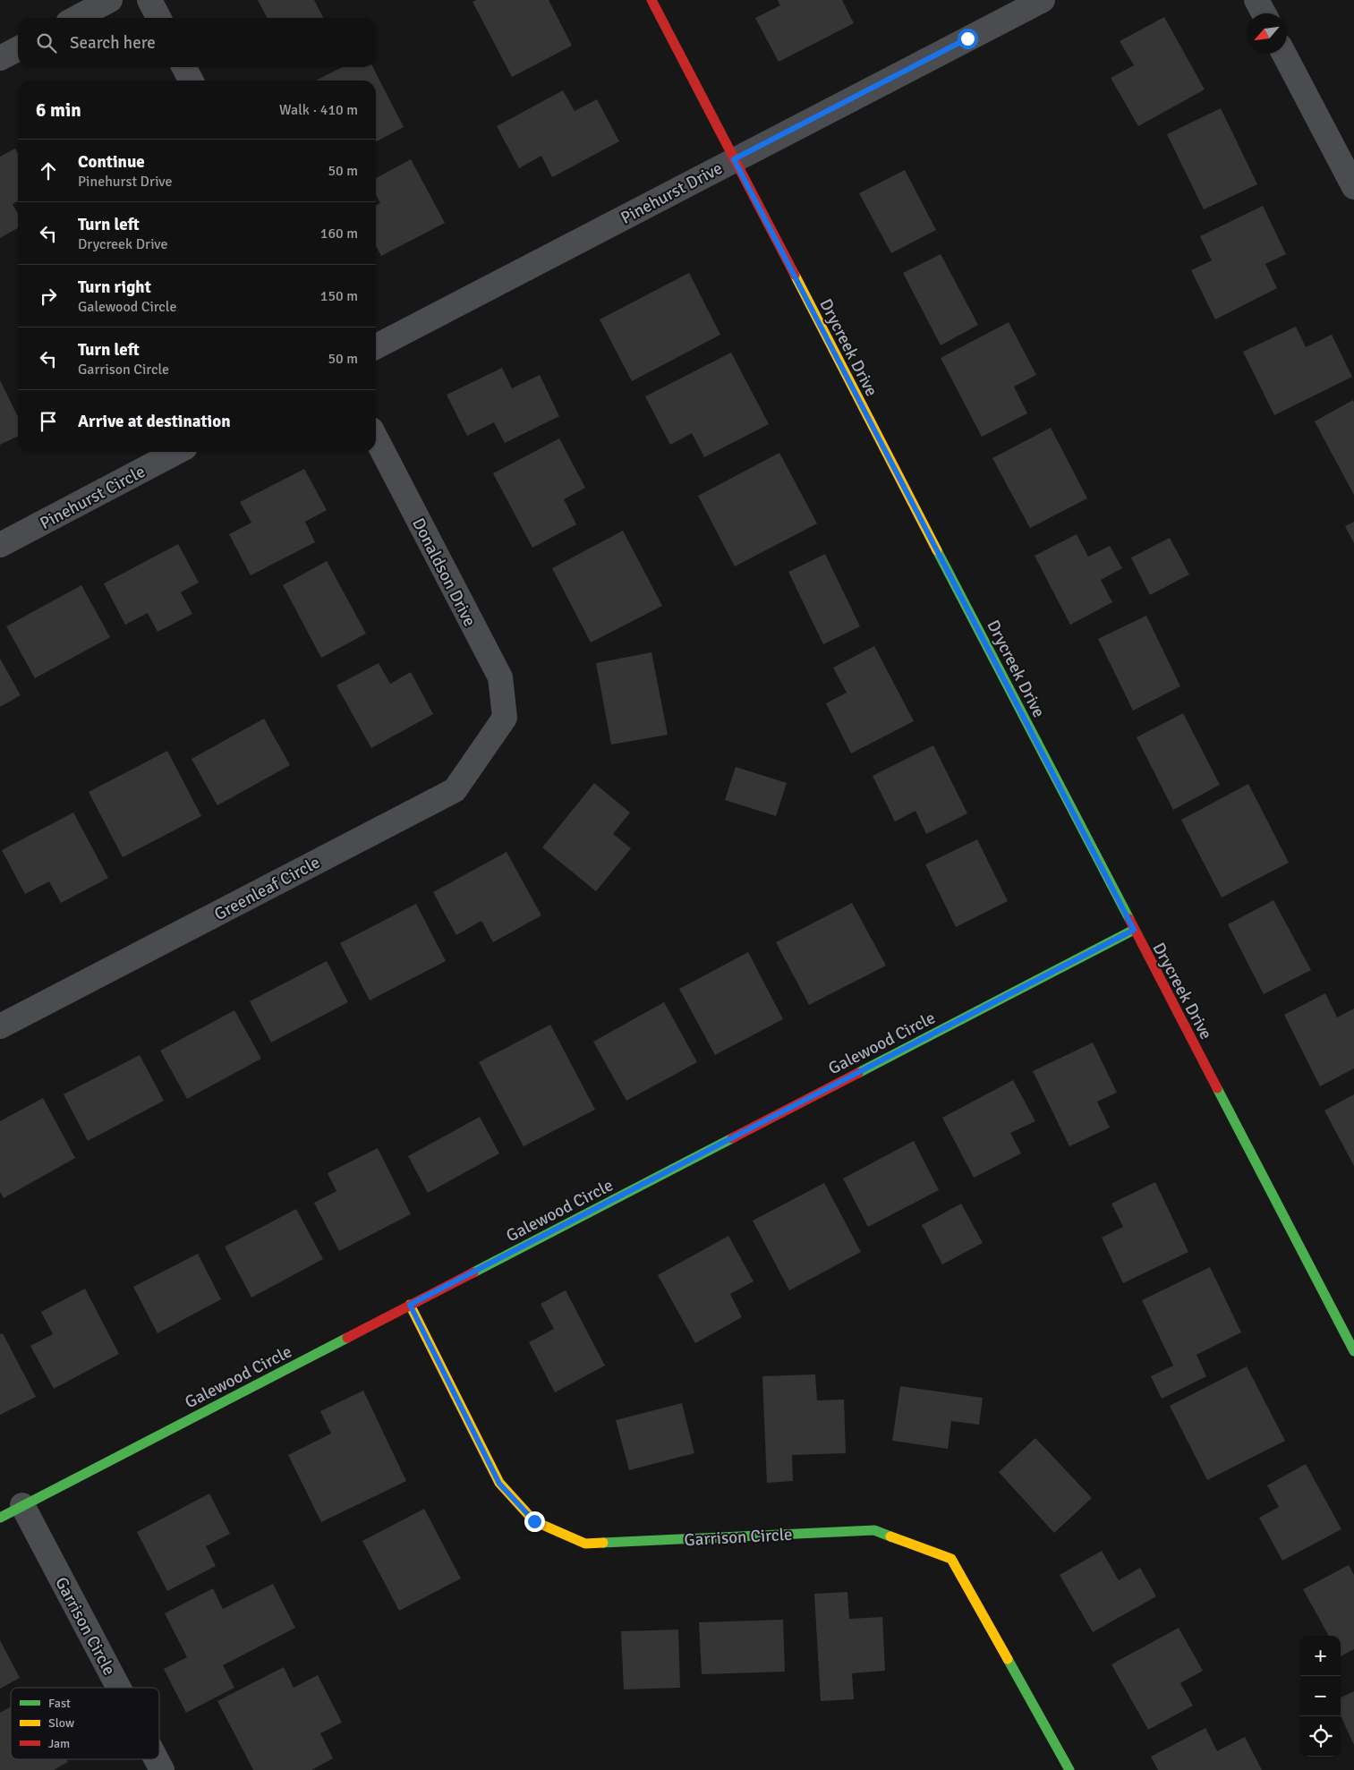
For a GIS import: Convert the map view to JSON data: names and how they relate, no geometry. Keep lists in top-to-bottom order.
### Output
{
  "streets": {
    "street": [
      "Pinehurst Drive",
      "Drycreek Drive",
      "Pinehurst Circle",
      "Donaldson Drive",
      "Greenleaf Circle",
      "Galewood Circle",
      "Garrison Circle"
    ]
  },
  "crossings": [
    ["Pinehurst Drive", "Drycreek Drive"],
    ["Drycreek Drive", "Galewood Circle"],
    ["Donaldson Drive", "Greenleaf Circle"],
    ["Galewood Circle", "Garrison Circle"]
  ],
  "legend": ["Fast", "Slow", "Jam"],
  "north": "bottom left",
  "page": {
    "search": "Search here",
    "heading": ["6 min", "Walk · 410 m"],
    "list": [
      ["Continue", "Pinehurst Drive", "50 m"],
      ["Turn left", "Drycreek Drive", "160 m"],
      ["Turn right", "Galewood Circle", "150 m"],
      ["Turn left", "Garrison Circle", "50 m"],
      "Arrive at destination"
    ],
    "map_buttons": ["+", "−"]
  }
}
